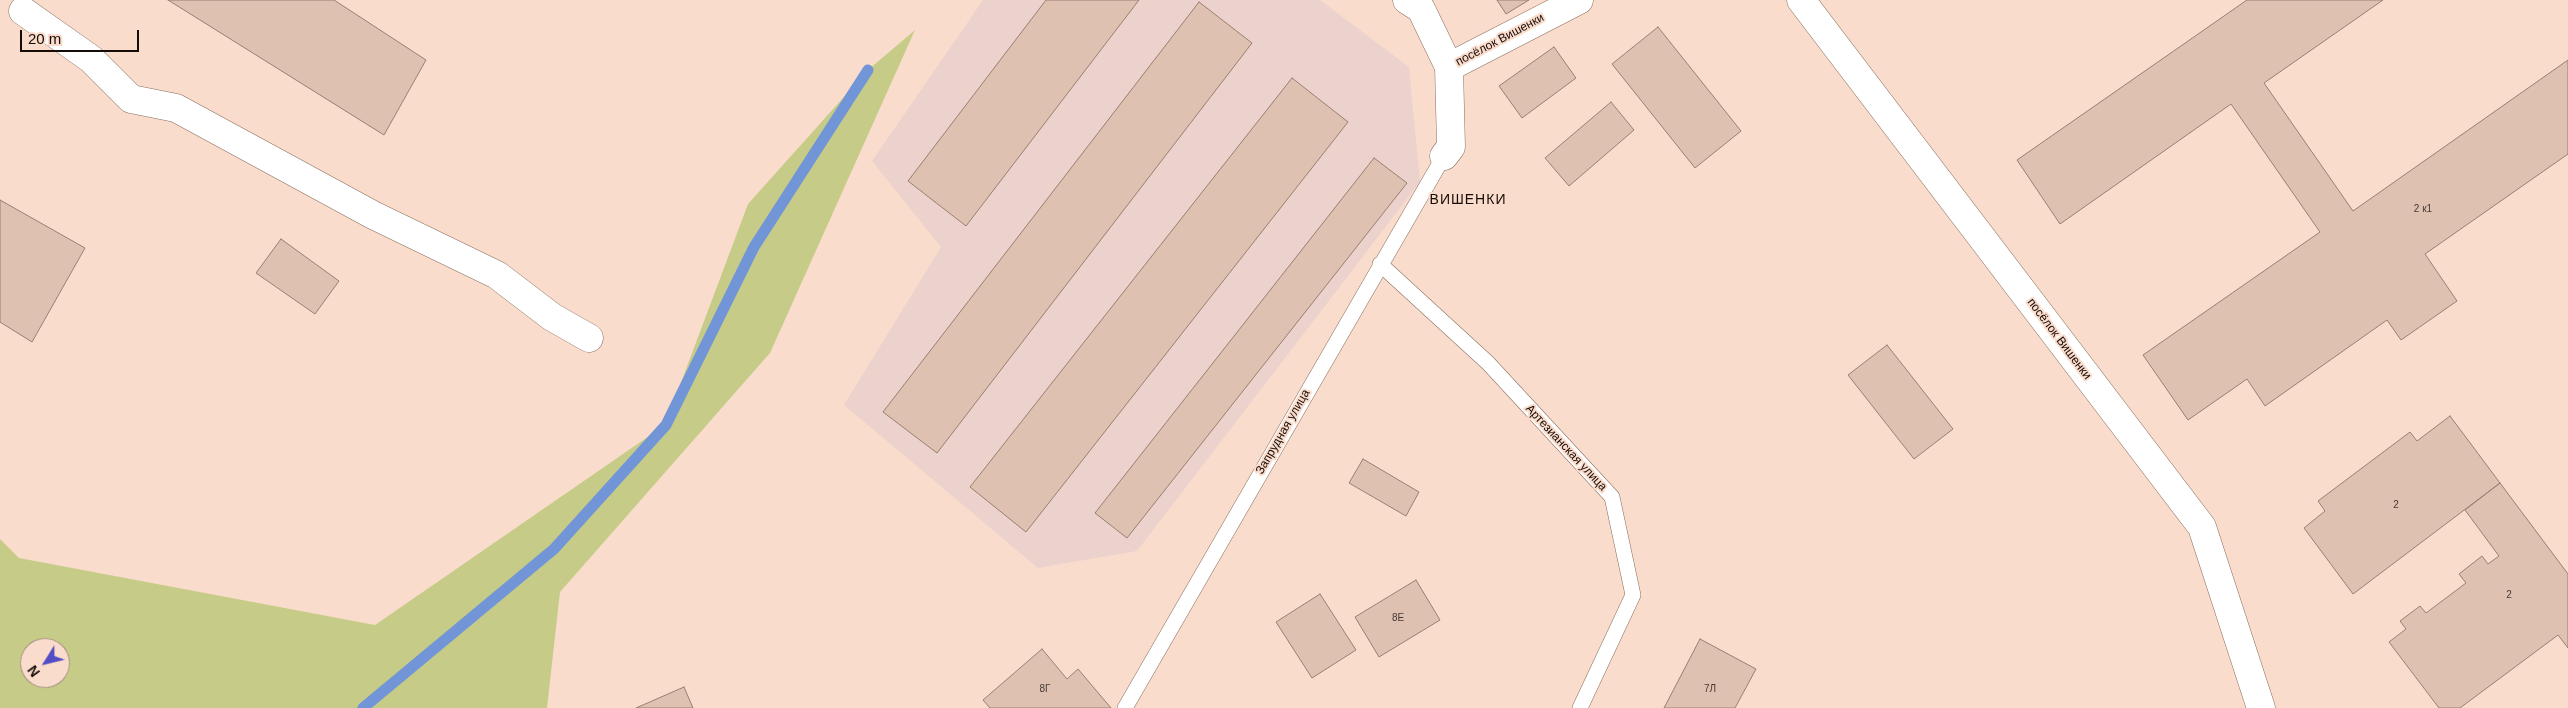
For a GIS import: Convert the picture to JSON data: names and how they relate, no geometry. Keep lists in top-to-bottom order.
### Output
{
  "streets": {
    "street": ["посёлок Вишенки"],
    "lane": ["Запрудная улица", "Артезианская улица"]
  },
  "crossings": [
    ["Запрудная улица", "Артезианская улица"]
  ],
  "districts": ["ВИШЕНКИ"],
  "house_numbers": [
    "2 к1",
    "2",
    "2",
    "8Е",
    "8Г",
    "7Л"
  ],
  "scale_bar": "20 m",
  "north": "bottom left"
}
